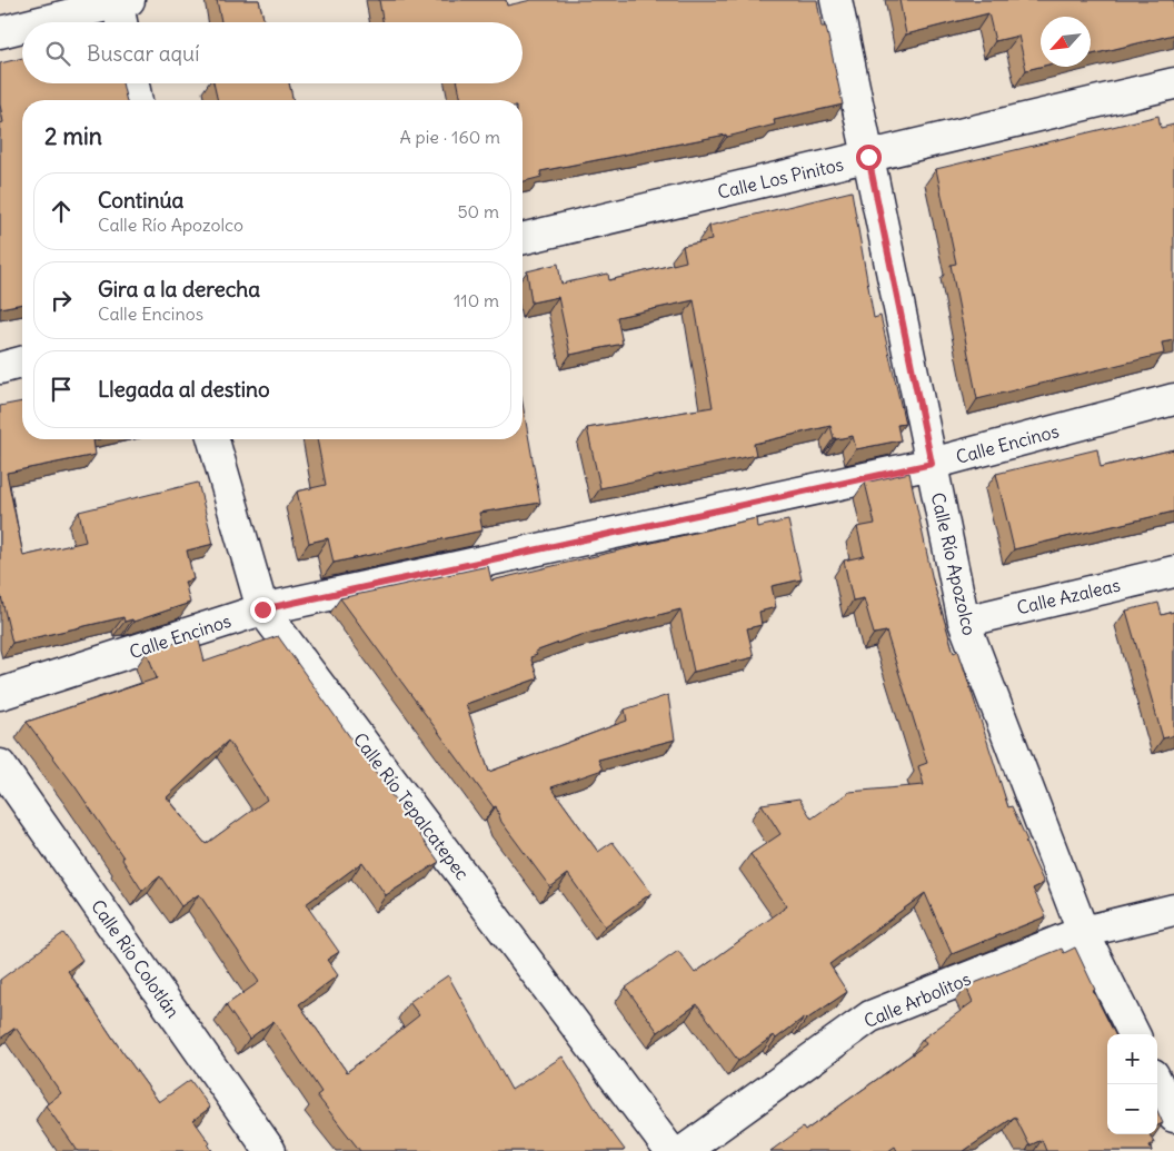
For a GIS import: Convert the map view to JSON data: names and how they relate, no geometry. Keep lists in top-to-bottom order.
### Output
{
  "streets": {
    "street": [
      "Calle Los Pinitos",
      "Calle Encinos",
      "Calle Río Apozolco",
      "Calle Azaleas",
      "Calle Río Tepalcatepec",
      "Calle Río Colotlán",
      "Calle Arbolitos"
    ]
  },
  "crossings": [
    ["Calle Los Pinitos", "Calle Río Apozolco"],
    ["Calle Encinos", "Calle Río Apozolco"],
    ["Calle Encinos", "Calle Río Tepalcatepec"],
    ["Calle Río Apozolco", "Calle Azaleas"],
    ["Calle Río Apozolco", "Calle Arbolitos"]
  ],
  "north": "bottom left",
  "page": {
    "search": "Buscar aquí",
    "heading": ["2 min", "A pie · 160 m"],
    "list": [
      ["Continúa", "Calle Río Apozolco", "50 m"],
      ["Gira a la derecha", "Calle Encinos", "110 m"],
      "Llegada al destino"
    ],
    "map_buttons": ["+", "−"]
  }
}
